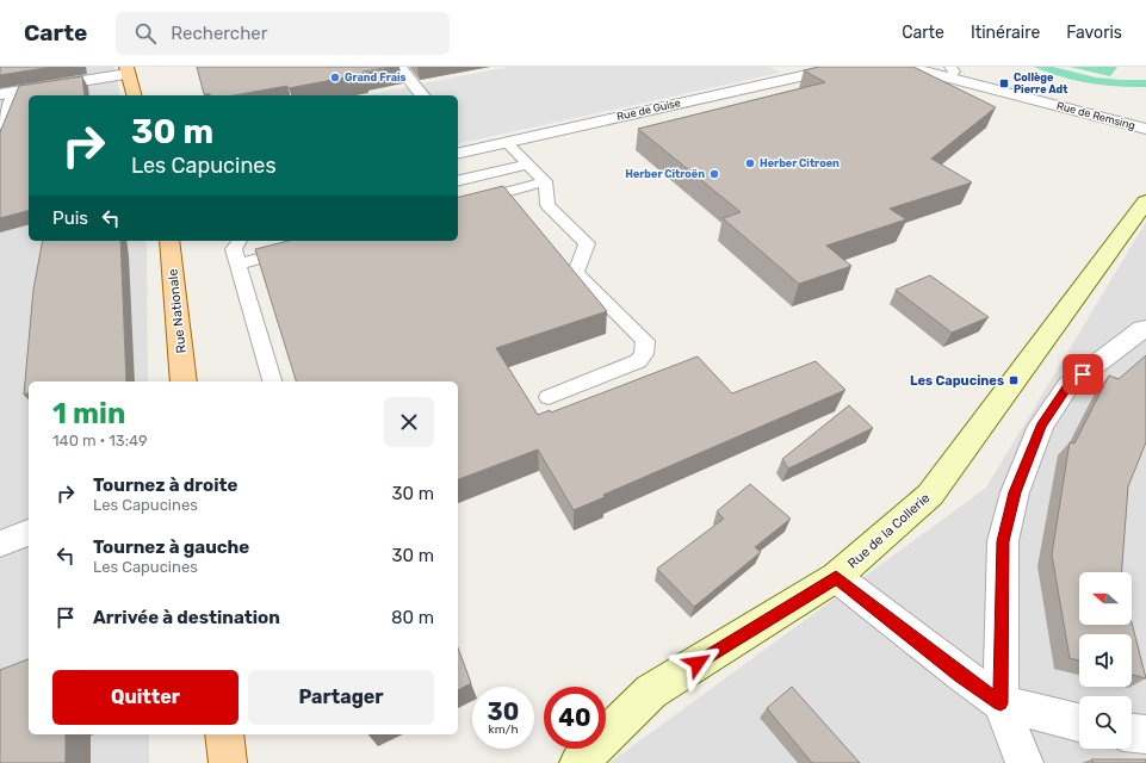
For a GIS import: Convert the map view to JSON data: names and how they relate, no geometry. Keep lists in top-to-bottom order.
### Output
{
  "streets": {
    "main road": ["Rue Nationale"],
    "street": ["Rue de Guise", "Rue de Remsing", "Rue de la Collerie"]
  },
  "places": {
    "other": ["Grand Frais", "Herber Citroen", "Herber Citroën"],
    "transit": ["Collège Pierre Adt", "Les Capucines"]
  },
  "north": "left",
  "page": {
    "header": "Carte",
    "search": "Rechercher",
    "nav": ["Carte", "Itinéraire", "Favoris"],
    "turn": ["30 m", "Les Capucines"],
    "then": "Puis",
    "heading": ["1 min", "140 m · 13:49"],
    "list": [
      {
        "name": "Tournez à droite",
        "note": "Les Capucines",
        "value": "30 m"
      },
      {
        "name": "Tournez à gauche",
        "note": "Les Capucines",
        "value": "30 m"
      },
      {
        "name": "Arrivée à destination",
        "value": "80 m"
      }
    ],
    "buttons": ["Quitter", "Partager"],
    "speed": "30 km/h",
    "limit": "40"
  }
}
